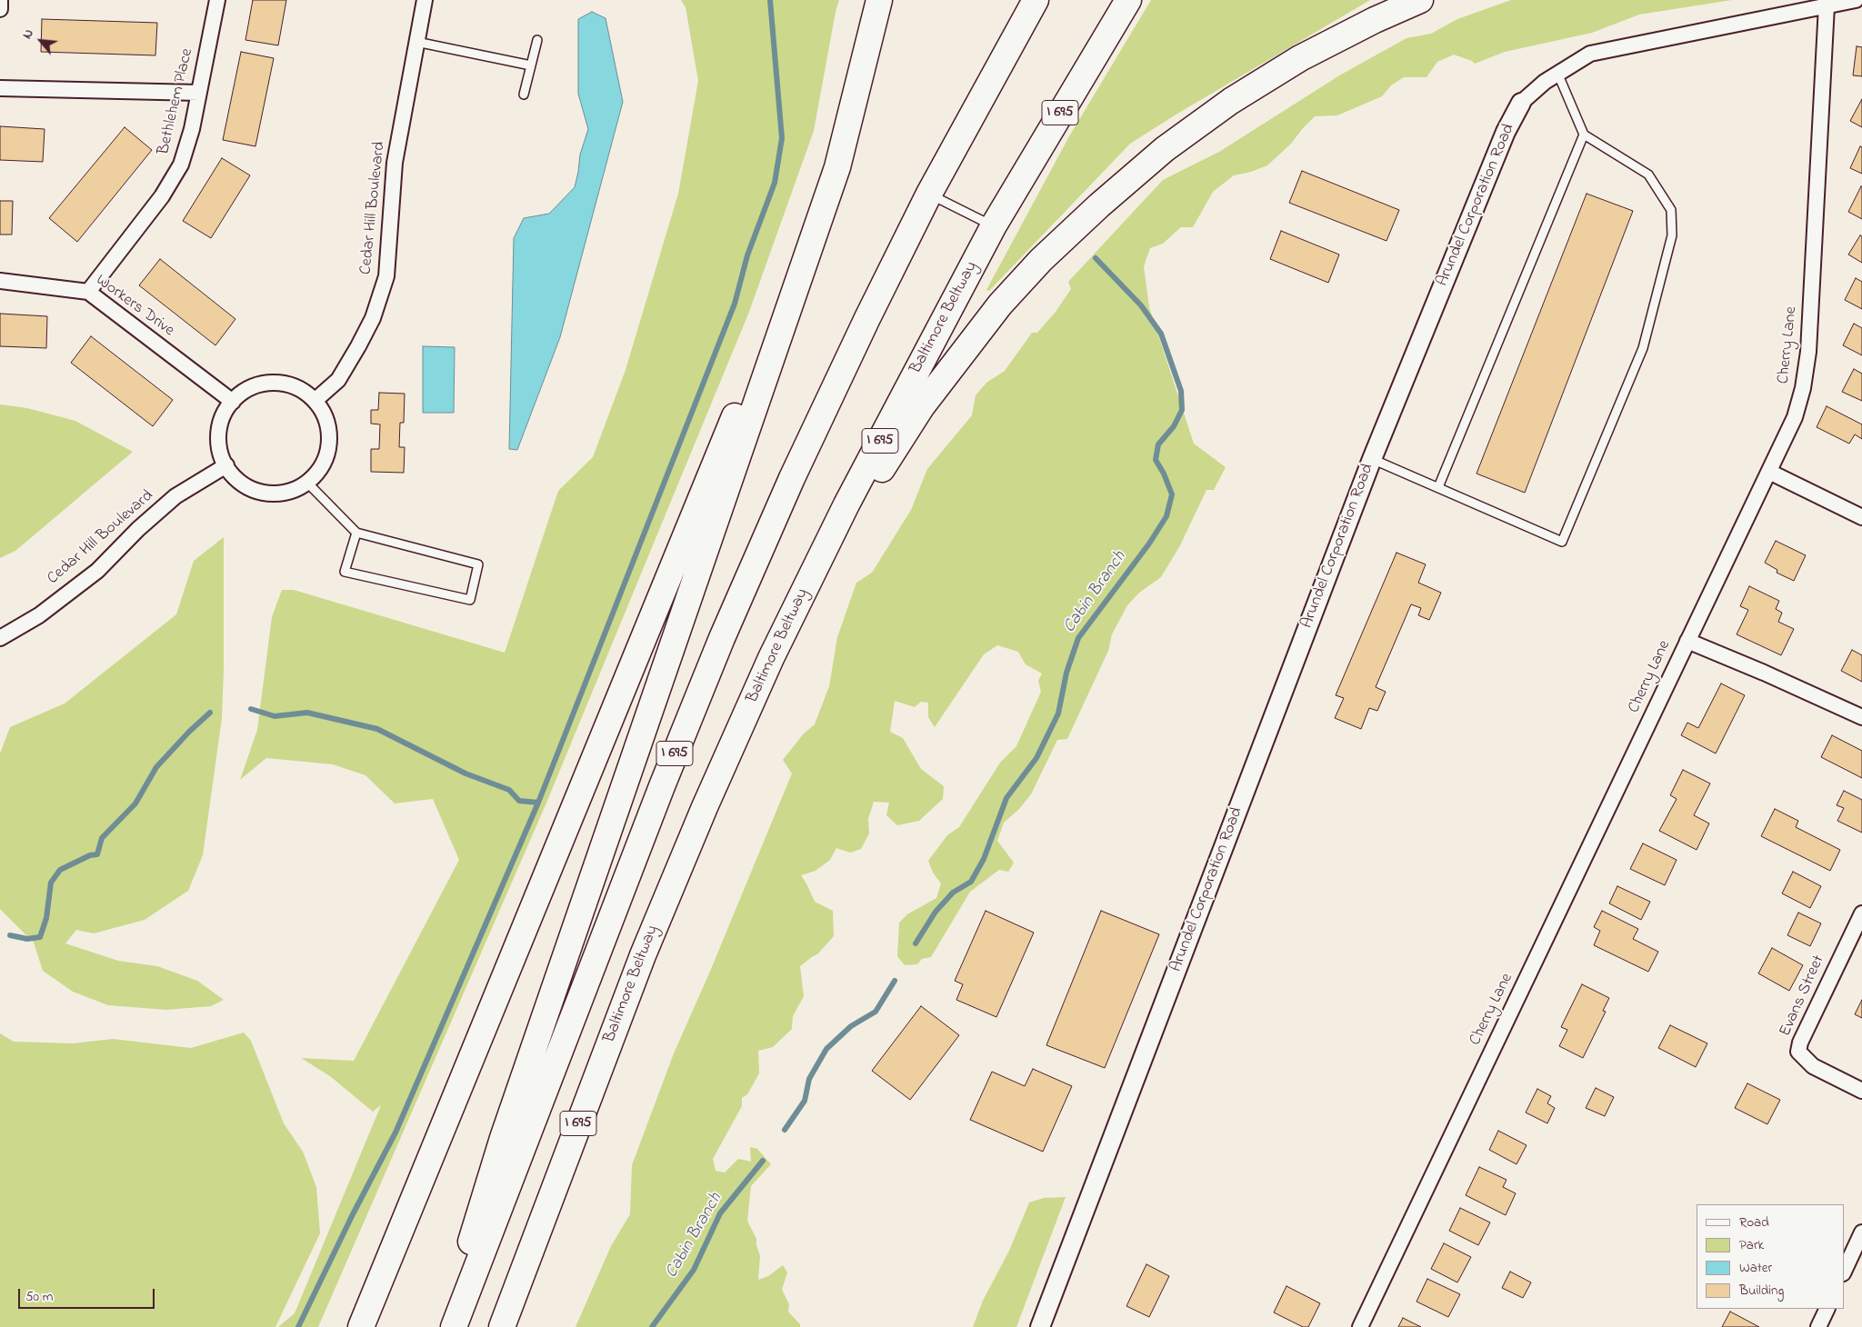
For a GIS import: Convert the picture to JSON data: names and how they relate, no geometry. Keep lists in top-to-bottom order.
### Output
{
  "streets": {
    "highway": ["I 695", "Baltimore Beltway"],
    "street": [
      "Bethlehem Place",
      "Arundel Corporation Road",
      "Cedar Hill Boulevard",
      "Workers Drive",
      "Cherry Lane",
      "Evans Street"
    ]
  },
  "crossings": [
    ["Bethlehem Place", "Workers Drive"],
    ["Arundel Corporation Road", "Cherry Lane"],
    ["Cedar Hill Boulevard", "Workers Drive"]
  ],
  "water": ["Cabin Branch"],
  "legend": [
    "Road",
    "Park",
    "Water",
    "Building"
  ],
  "scale_bar": "50 m",
  "north": "top left"
}
